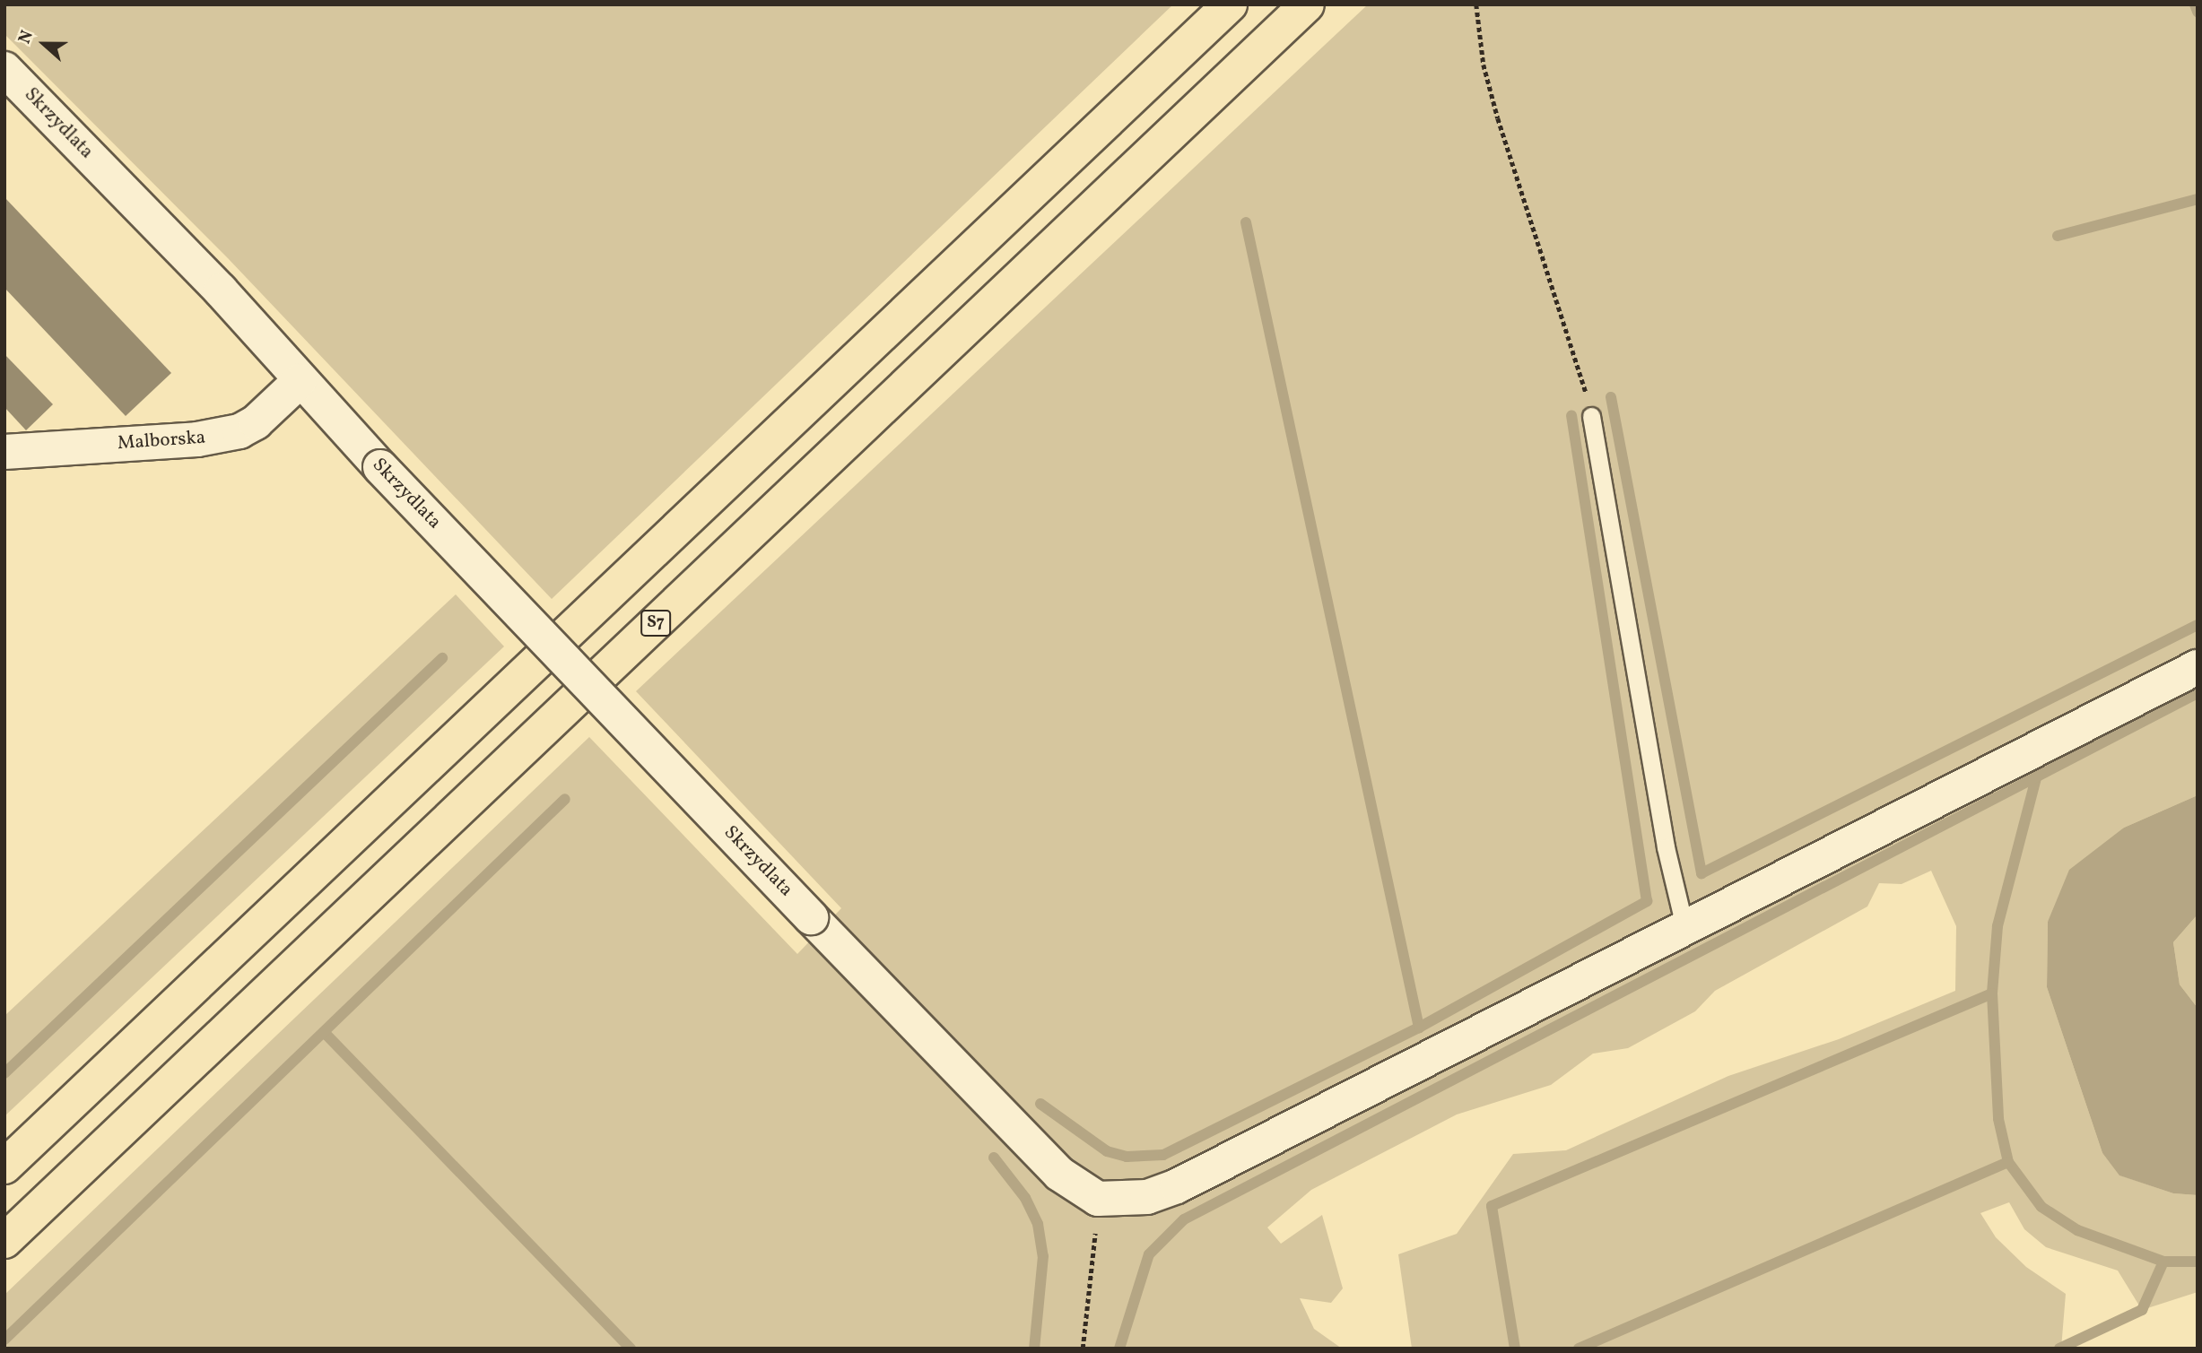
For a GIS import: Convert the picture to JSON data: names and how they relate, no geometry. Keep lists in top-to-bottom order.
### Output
{
  "streets": {
    "highway": ["S7"],
    "street": ["Skrzydlata", "Malborska"]
  },
  "crossings": [
    ["Skrzydlata", "Malborska"]
  ],
  "north": "left"
}
